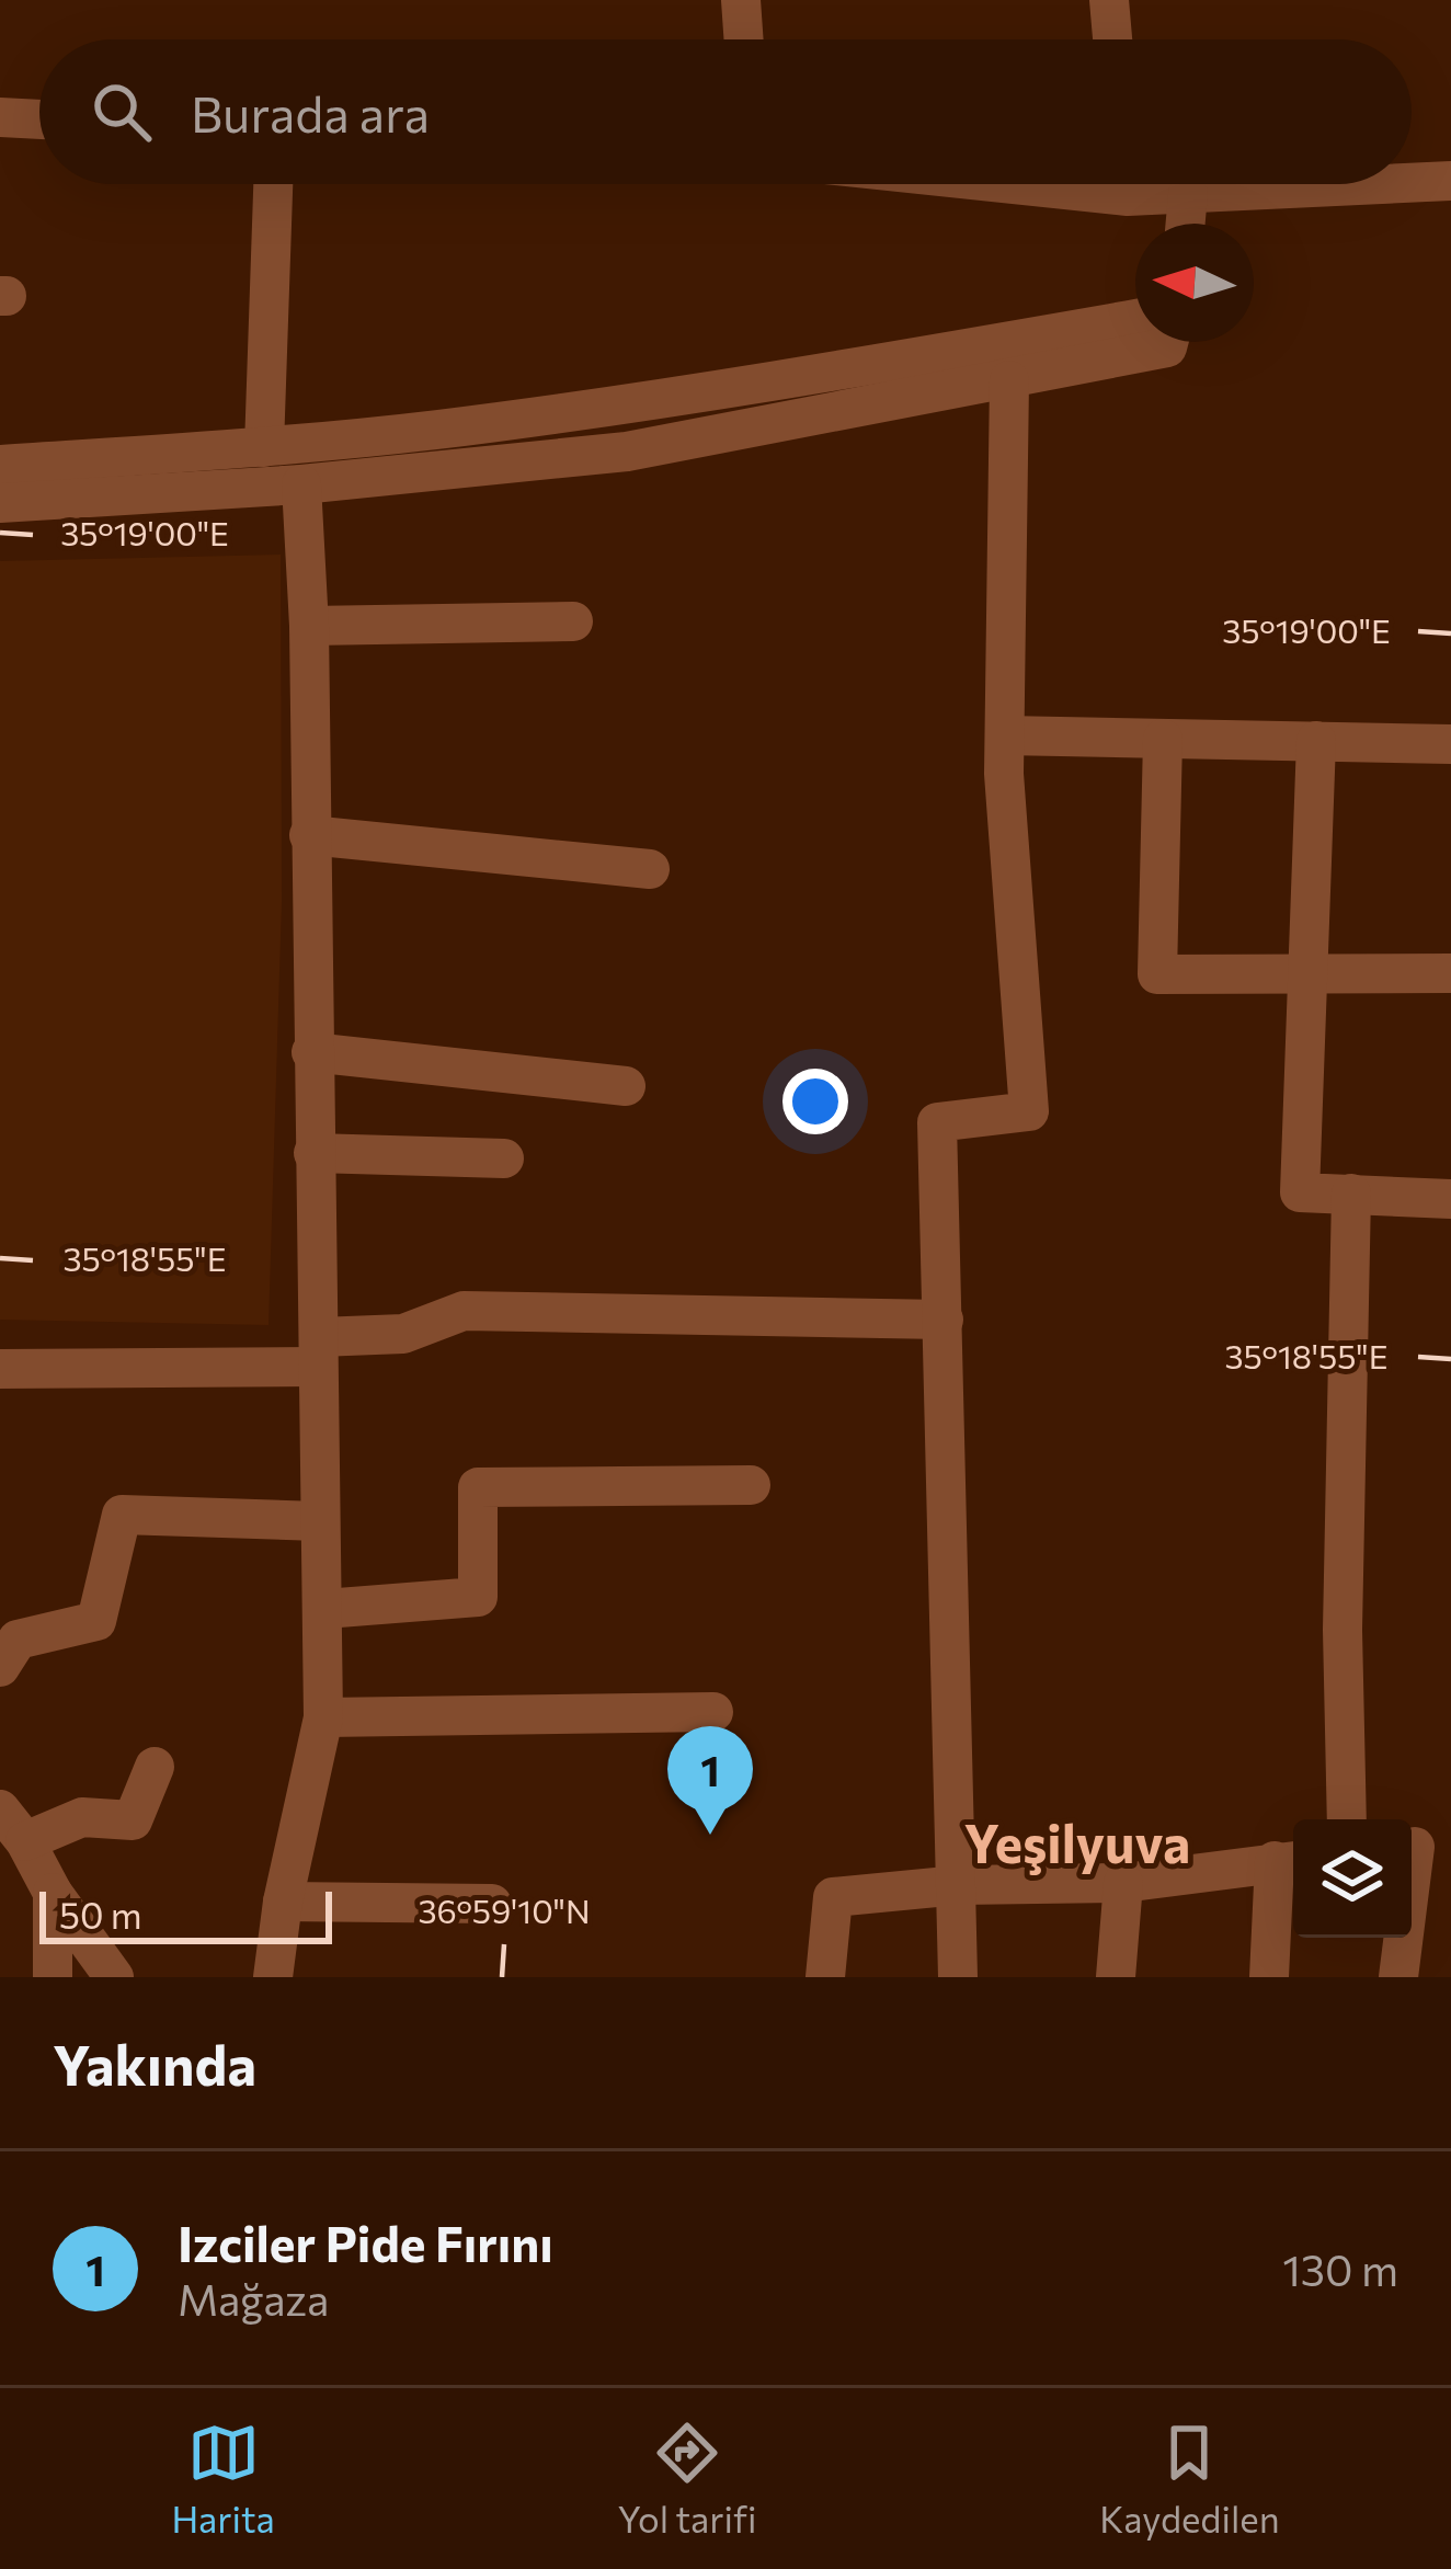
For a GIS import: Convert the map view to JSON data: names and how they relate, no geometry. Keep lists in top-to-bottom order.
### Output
{
  "districts": ["Yeşilyuva"],
  "scale_bar": "50 m",
  "north": "left",
  "page": {
    "search": "Burada ara",
    "pins": "1",
    "scale": "50 m",
    "heading": "Yakında",
    "list": [
      {
        "mark": "1",
        "name": "Izciler Pide Fırını",
        "note": "Mağaza",
        "value": "130 m"
      }
    ],
    "nav": ["Harita", "Yol tarifi", "Kaydedilen"]
  },
  "coordinates": ["35°19'00\"E", "35°18'55\"E", "36°59'10\"N"]
}
